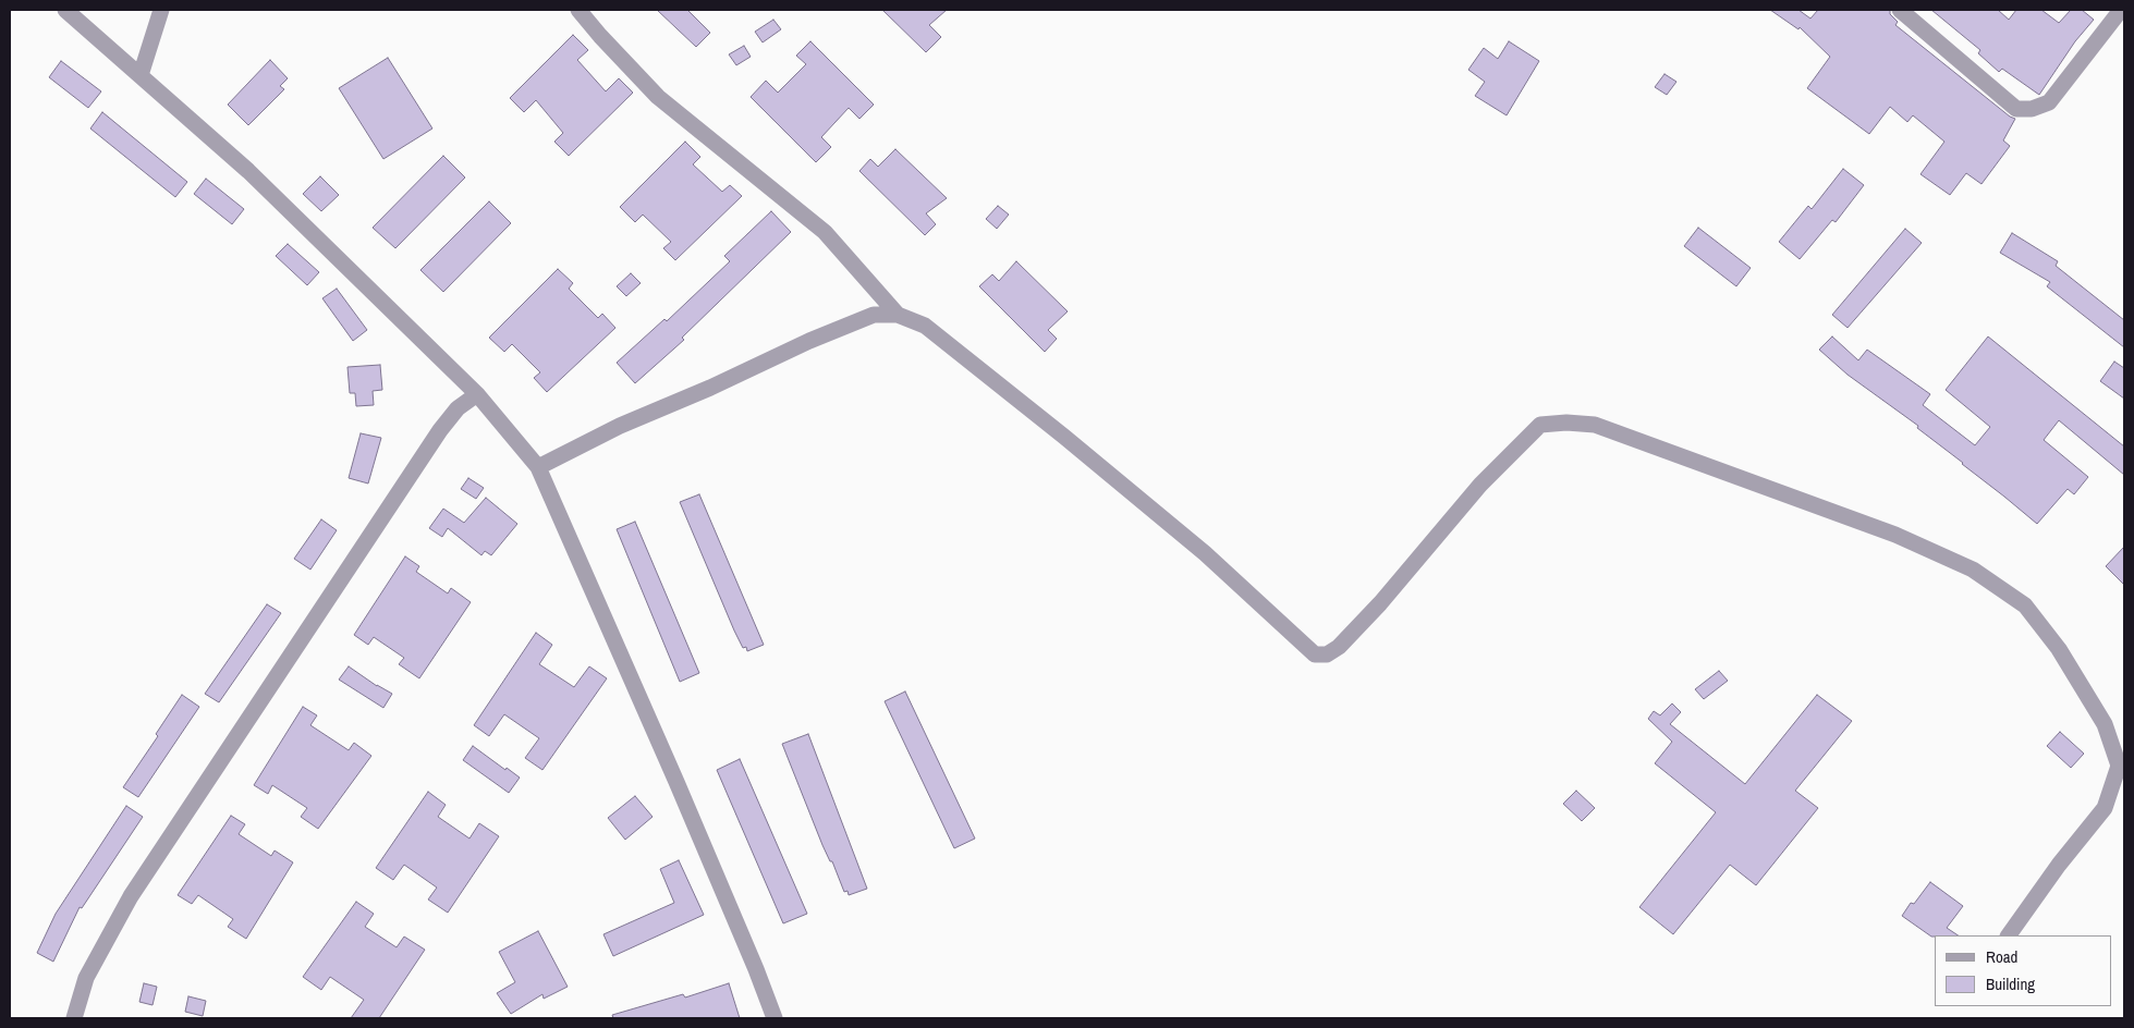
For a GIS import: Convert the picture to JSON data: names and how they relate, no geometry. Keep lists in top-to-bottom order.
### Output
{
  "legend": ["Road", "Building"]
}
